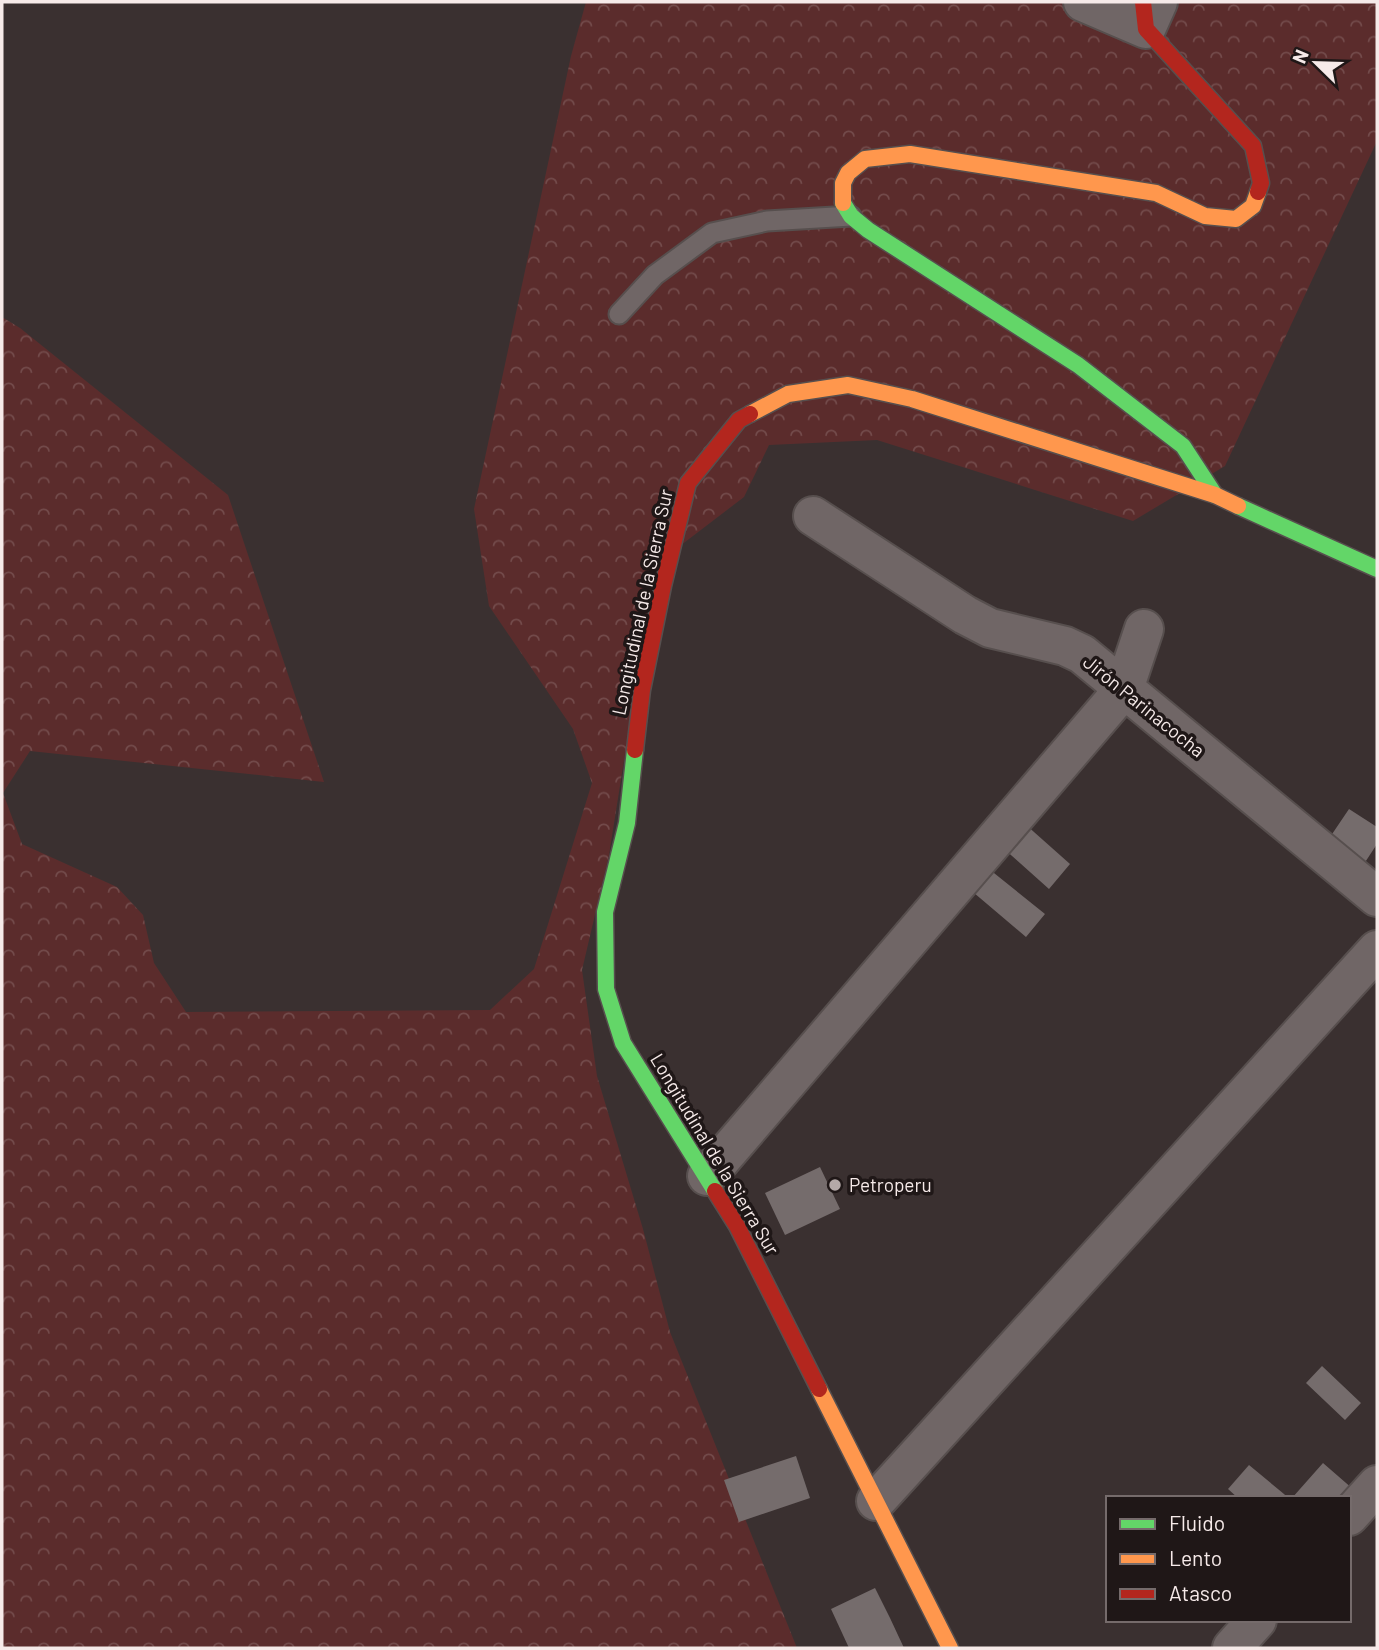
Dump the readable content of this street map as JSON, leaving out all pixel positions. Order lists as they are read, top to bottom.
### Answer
{
  "streets": {
    "main road": ["Longitudinal de la Sierra Sur"],
    "street": ["Jirón Parinacocha"]
  },
  "places": ["Petroperu"],
  "legend": ["Fluido", "Lento", "Atasco"],
  "north": "top left"
}
